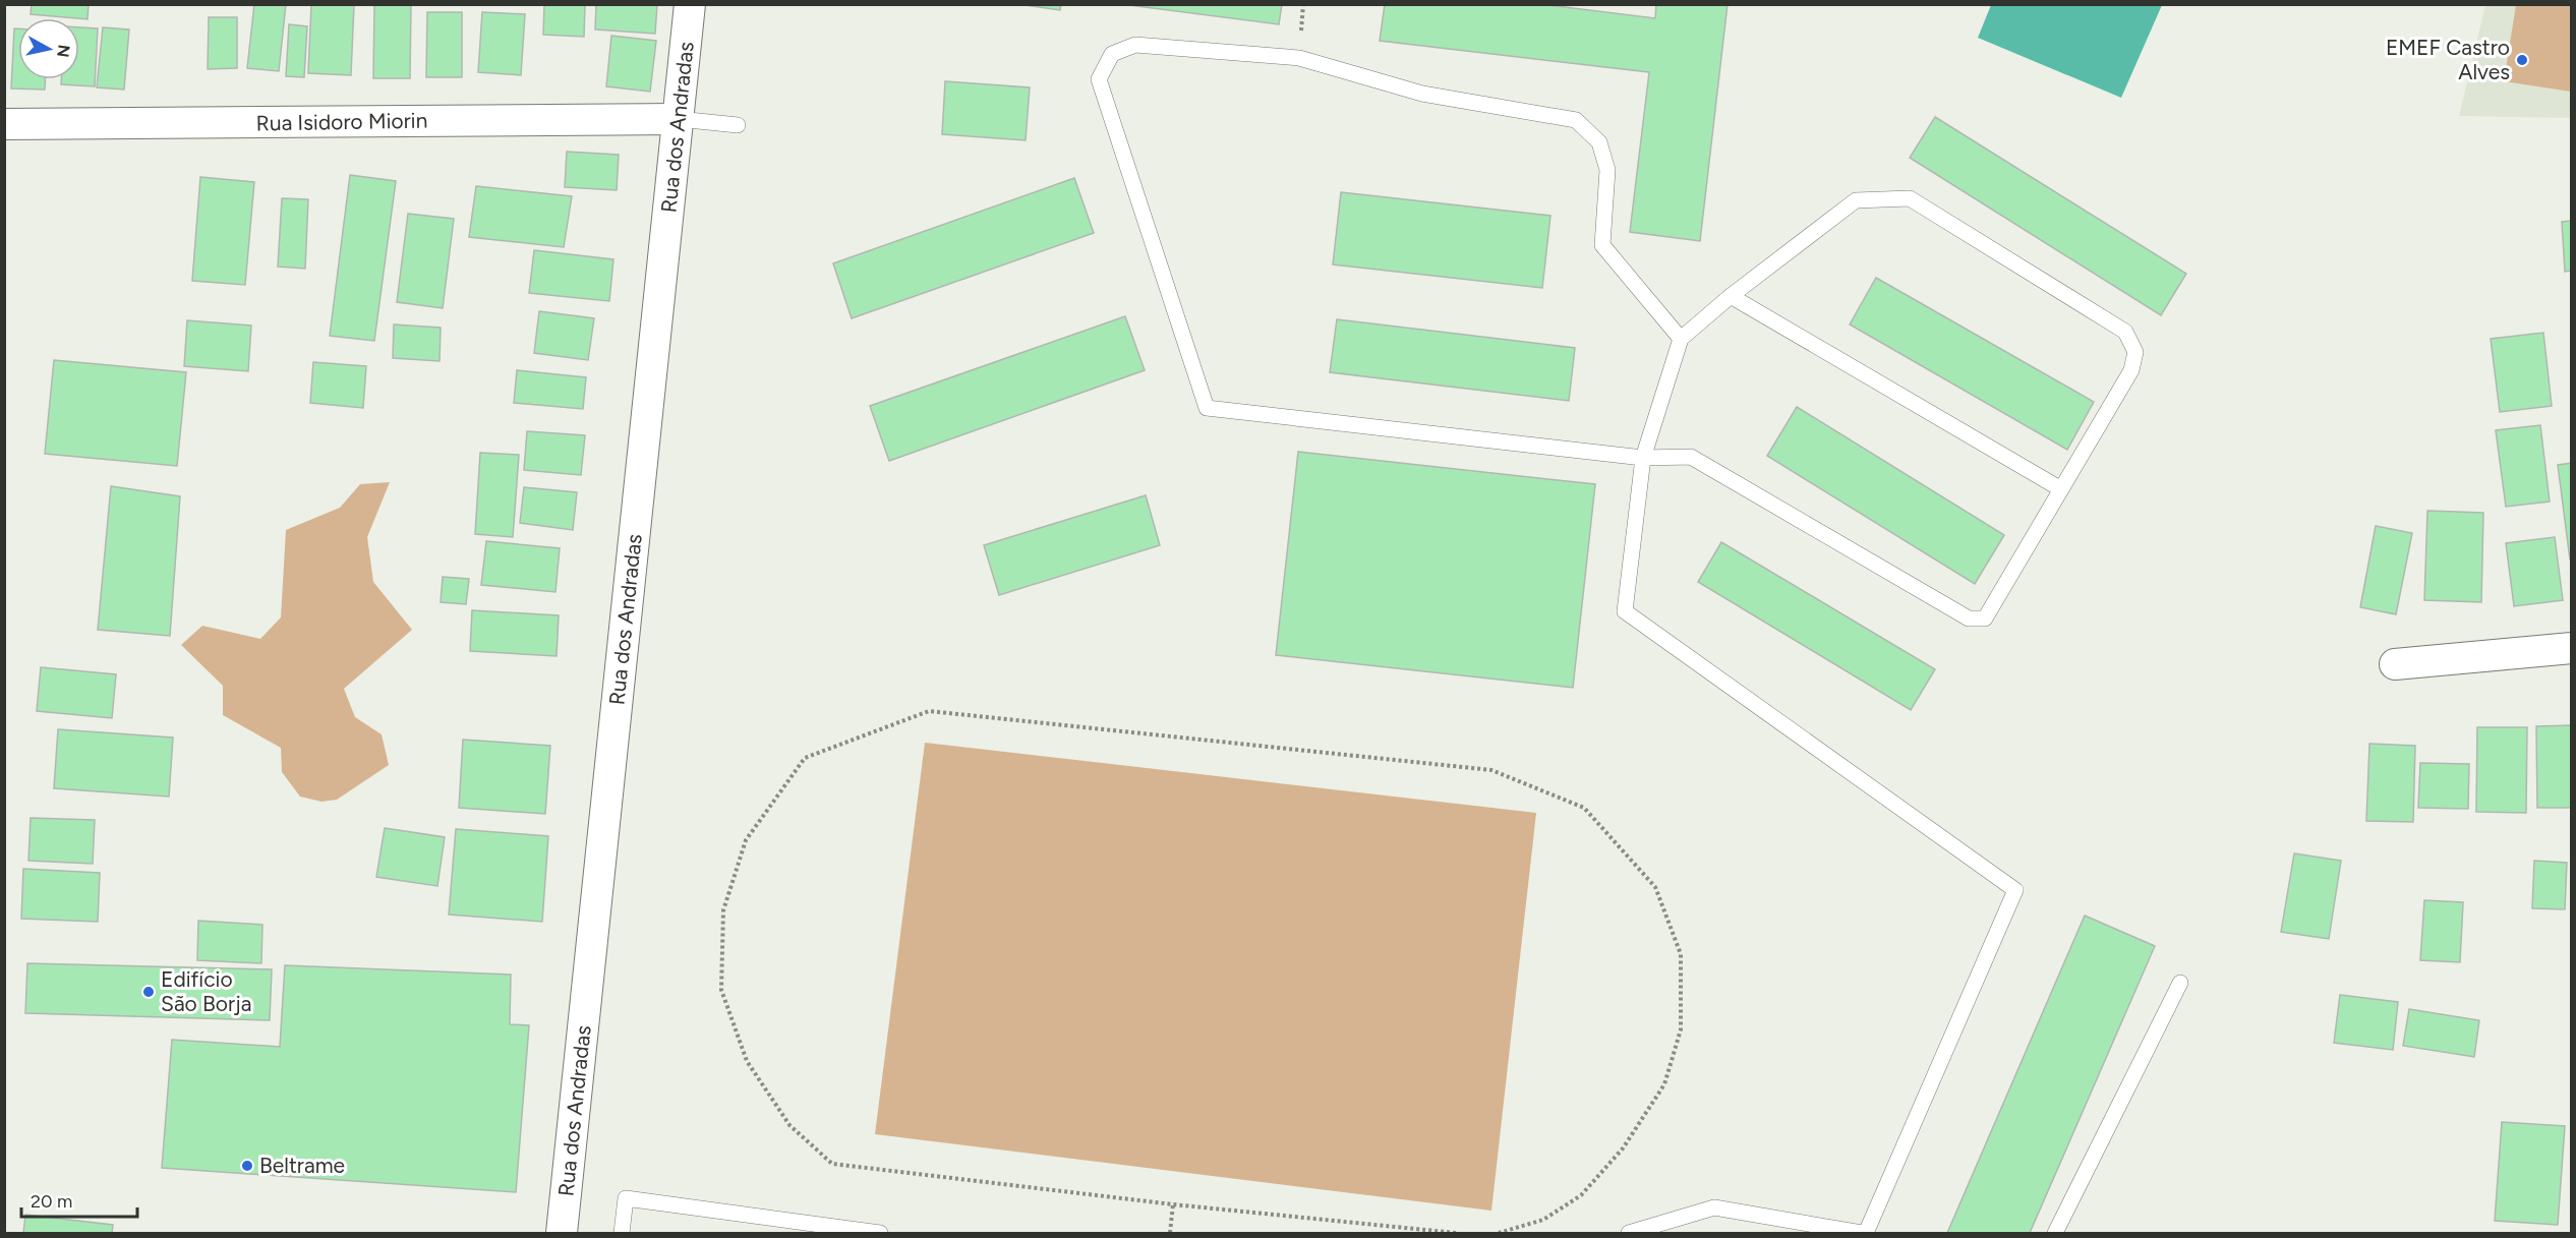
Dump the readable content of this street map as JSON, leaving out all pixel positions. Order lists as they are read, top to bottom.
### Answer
{
  "streets": {
    "street": ["Rua Isidoro Miorin", "Rua dos Andradas"]
  },
  "crossings": [
    ["Rua Isidoro Miorin", "Rua dos Andradas"]
  ],
  "places": ["EMEF Castro Alves", "Edifício São Borja", "Beltrame"],
  "scale_bar": "20 m",
  "north": "right"
}
